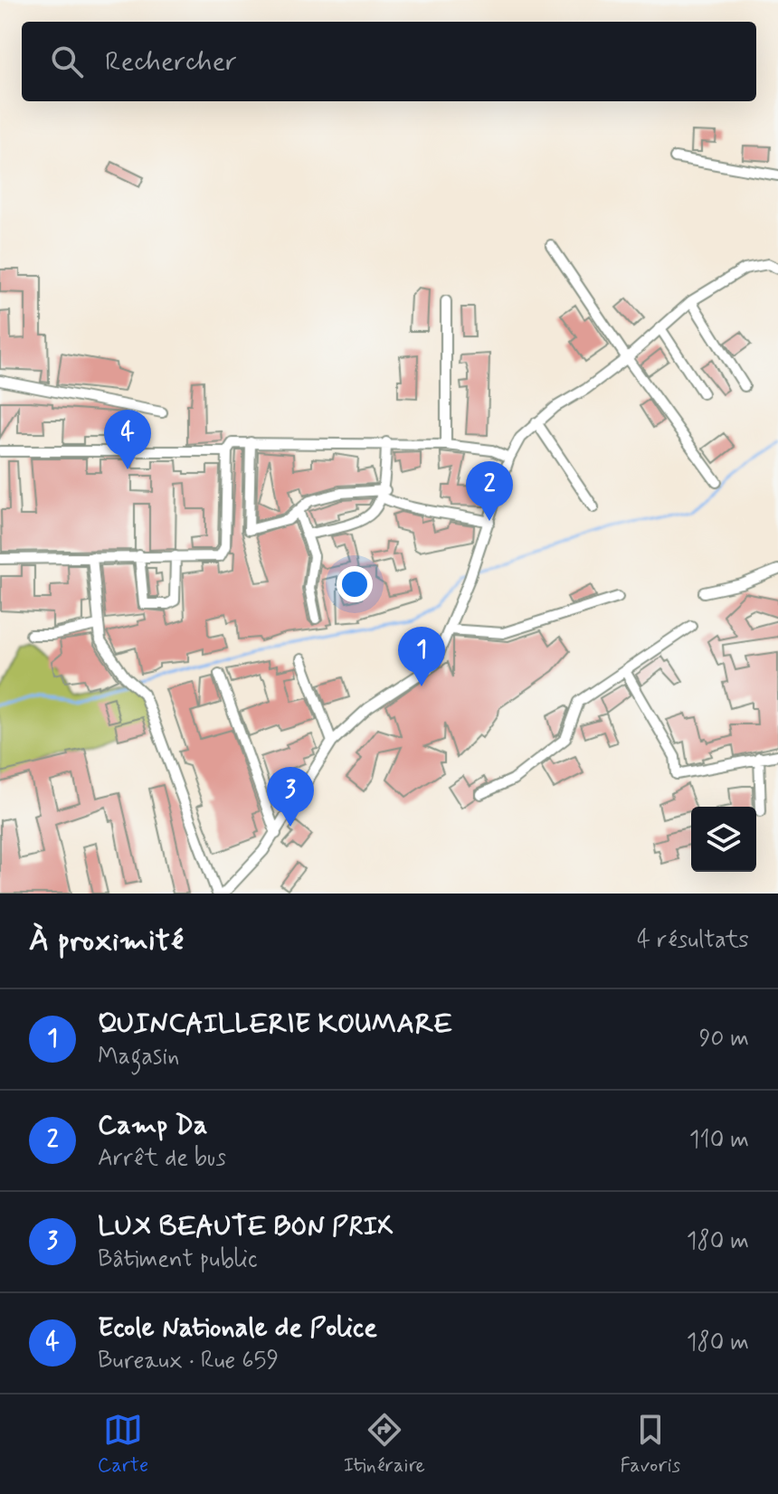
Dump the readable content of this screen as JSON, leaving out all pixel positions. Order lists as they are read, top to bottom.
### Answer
{
  "page": {
    "search": "Rechercher",
    "pins": [
      "4",
      "2",
      "1",
      "3"
    ],
    "heading": ["À proximité", "4 résultats"],
    "list": [
      {
        "mark": "1",
        "name": "QUINCAILLERIE KOUMARE",
        "note": "Magasin",
        "value": "90 m"
      },
      {
        "mark": "2",
        "name": "Camp Da",
        "note": "Arrêt de bus",
        "value": "110 m"
      },
      {
        "mark": "3",
        "name": "LUX BEAUTE BON PRIX",
        "note": "Bâtiment public",
        "value": "180 m"
      },
      {
        "mark": "4",
        "name": "Ecole Nationale de Police",
        "note": "Bureaux · Rue 659",
        "value": "180 m"
      }
    ],
    "nav": ["Carte", "Itinéraire", "Favoris"]
  }
}
